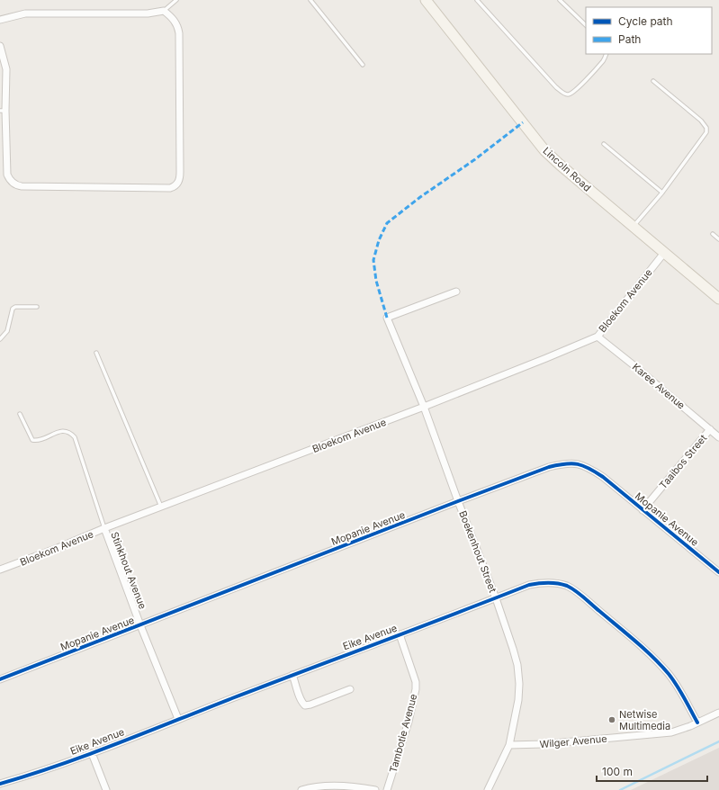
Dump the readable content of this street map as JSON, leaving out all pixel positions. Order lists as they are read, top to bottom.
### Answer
{
  "streets": {
    "street": [
      "Lincoln Road",
      "Bloekom Avenue",
      "Karee Avenue",
      "Taaibos Street",
      "Mopanie Avenue",
      "Boekenhout Street",
      "Stinkhout Avenue",
      "Eike Avenue",
      "Tambotie Avenue",
      "Wilger Avenue"
    ]
  },
  "crossings": [
    ["Lincoln Road", "Bloekom Avenue"],
    ["Bloekom Avenue", "Karee Avenue"],
    ["Bloekom Avenue", "Boekenhout Street"],
    ["Bloekom Avenue", "Stinkhout Avenue"],
    ["Karee Avenue", "Taaibos Street"],
    ["Taaibos Street", "Mopanie Avenue"],
    ["Mopanie Avenue", "Boekenhout Street"],
    ["Mopanie Avenue", "Stinkhout Avenue"],
    ["Boekenhout Street", "Eike Avenue"],
    ["Boekenhout Street", "Wilger Avenue"],
    ["Stinkhout Avenue", "Eike Avenue"],
    ["Eike Avenue", "Tambotie Avenue"],
    ["Eike Avenue", "Wilger Avenue"]
  ],
  "places": ["Netwise Multimedia"],
  "legend": ["Cycle path", "Path"],
  "scale_bar": "100 m"
}
